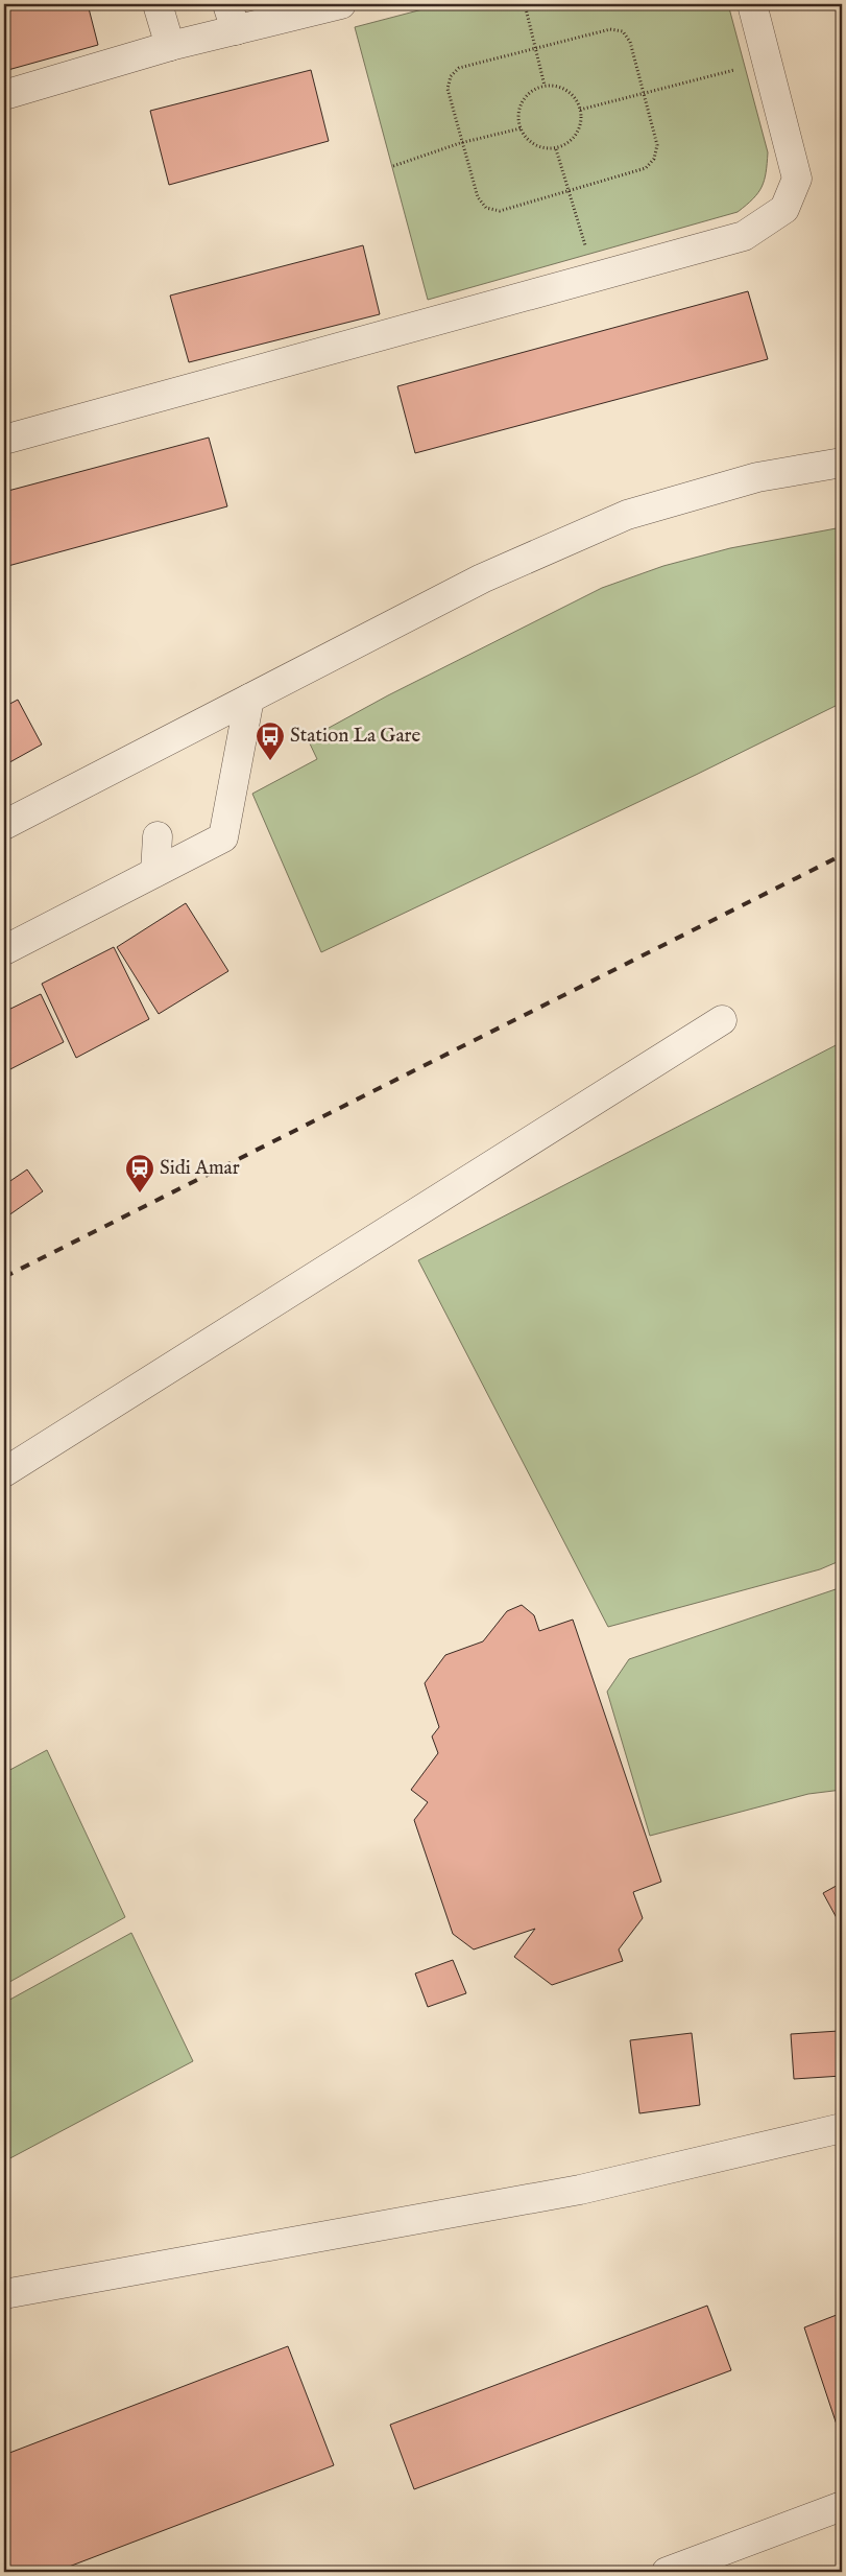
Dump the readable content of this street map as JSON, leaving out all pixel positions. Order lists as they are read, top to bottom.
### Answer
{
  "places": {
    "bus stop": ["Station La Gare"],
    "station": ["Sidi Amar"]
  }
}
